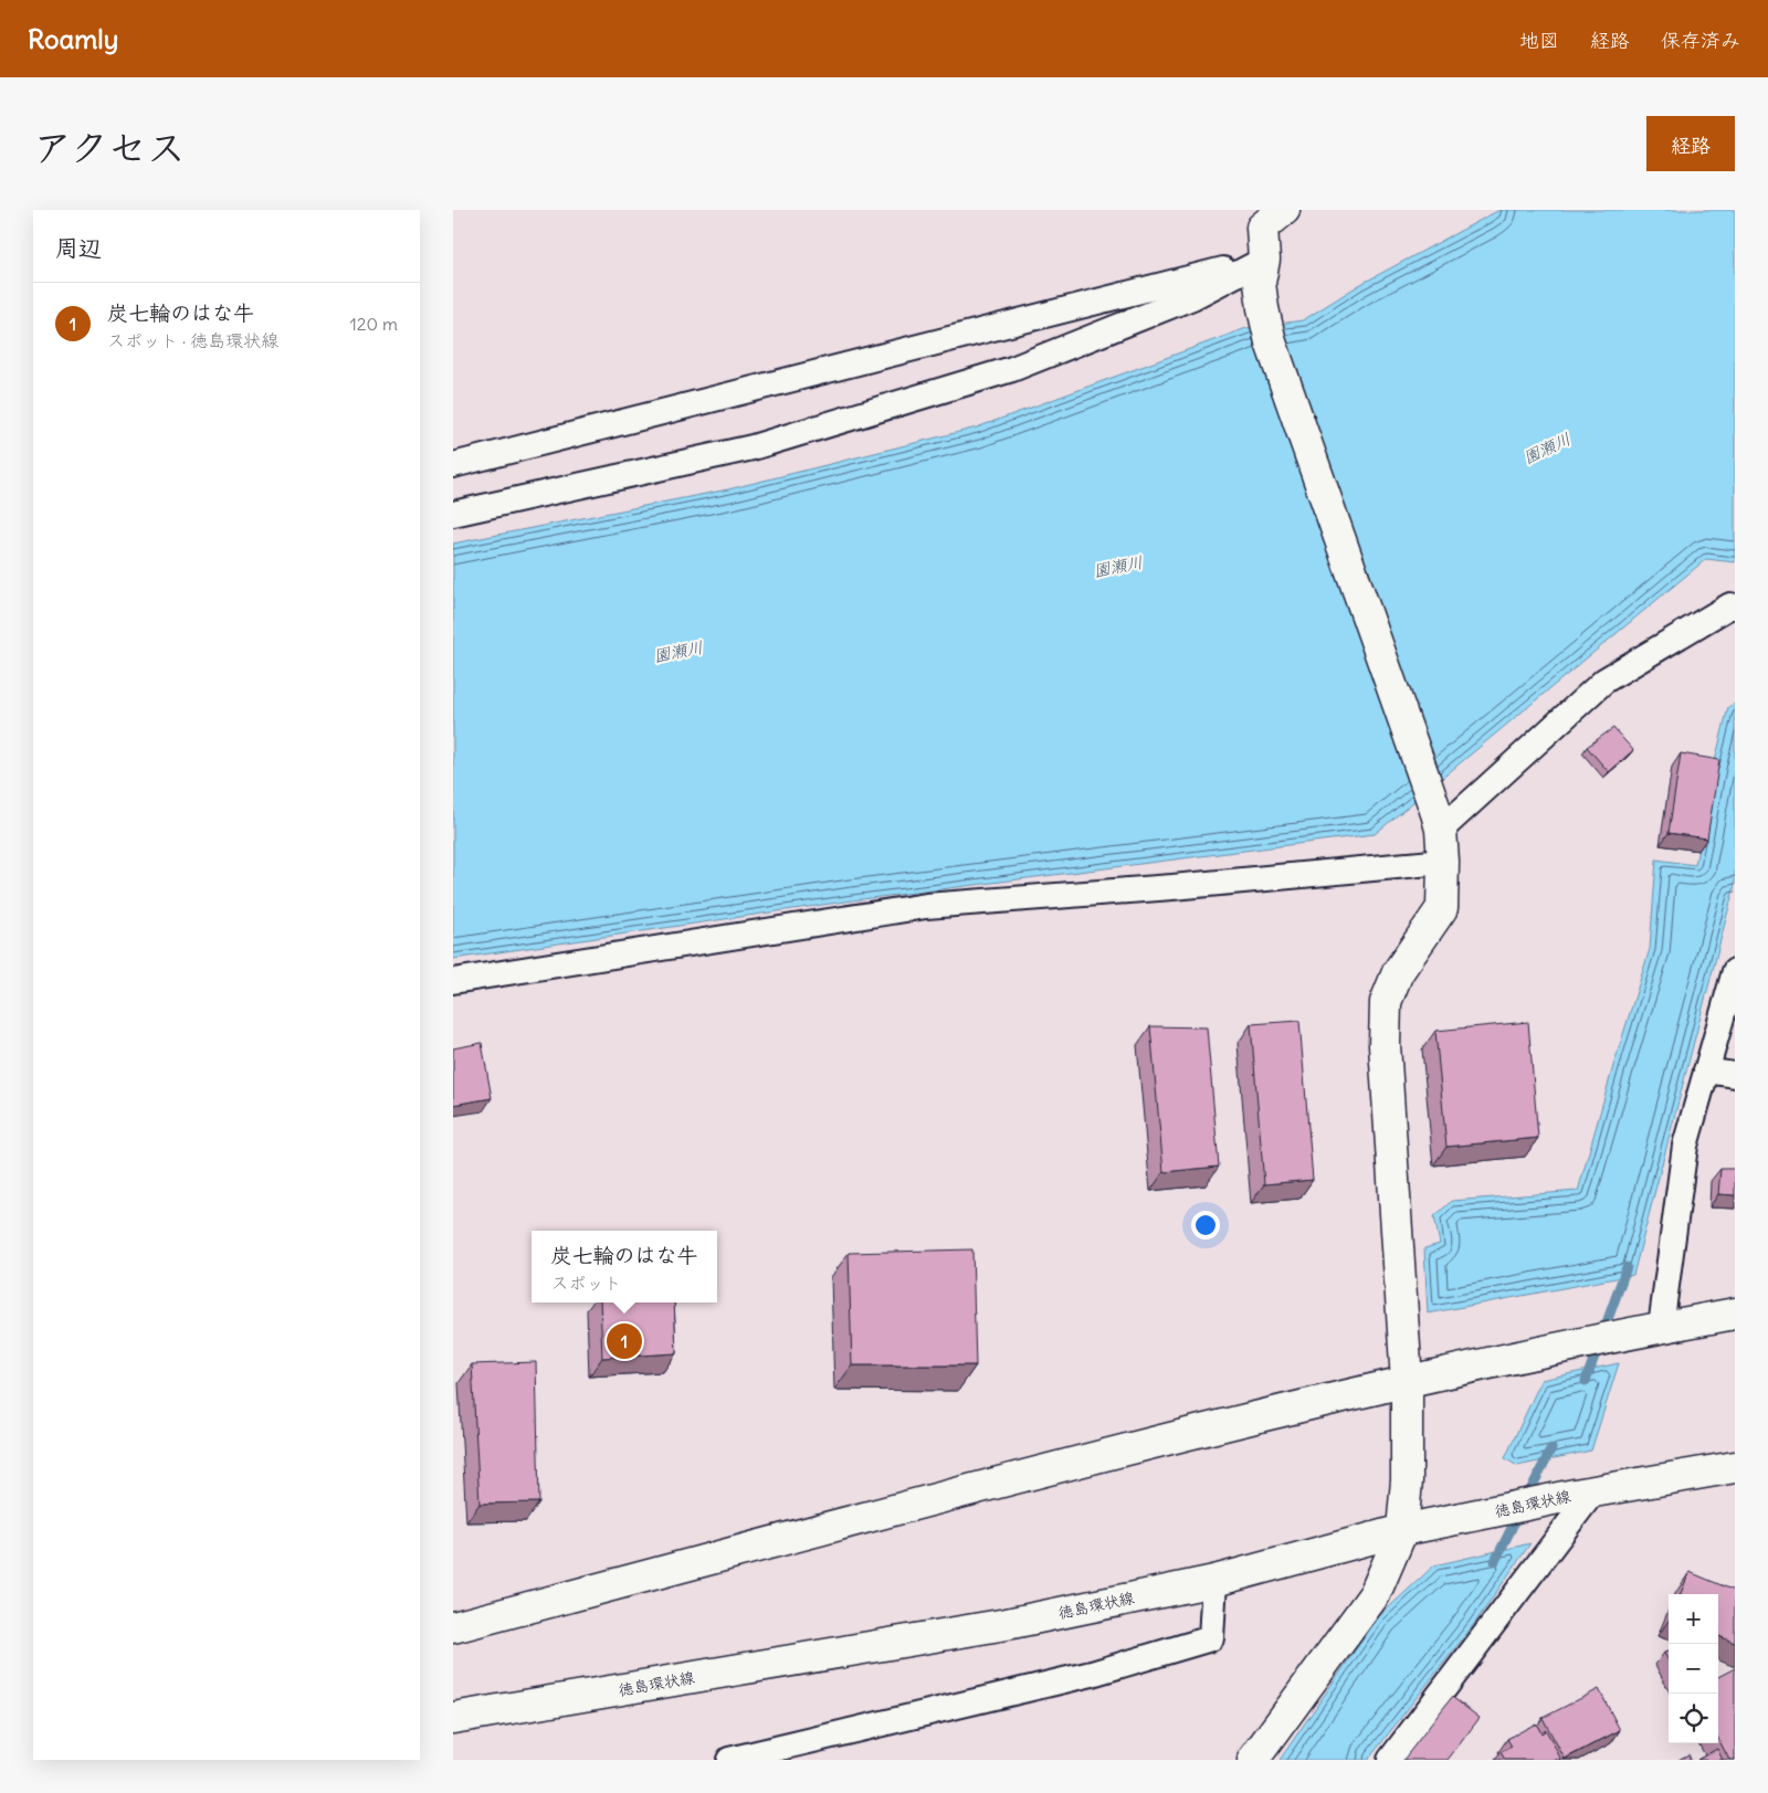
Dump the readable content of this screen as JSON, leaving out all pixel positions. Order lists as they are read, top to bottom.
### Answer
{
  "streets": {
    "main road": ["徳島環状線"]
  },
  "water": ["園瀬川"],
  "page": {
    "header": "Roamly",
    "nav": ["地図", "経路", "保存済み"],
    "title": "アクセス",
    "buttons": "経路",
    "heading": "周辺",
    "list": [
      {
        "mark": "1",
        "name": "炭七輪のはな牛",
        "note": "スポット · 徳島環状線",
        "value": "120 m"
      }
    ],
    "popup": ["炭七輪のはな牛", "スポット"],
    "pins": "1",
    "map_buttons": ["+", "−"]
  }
}
